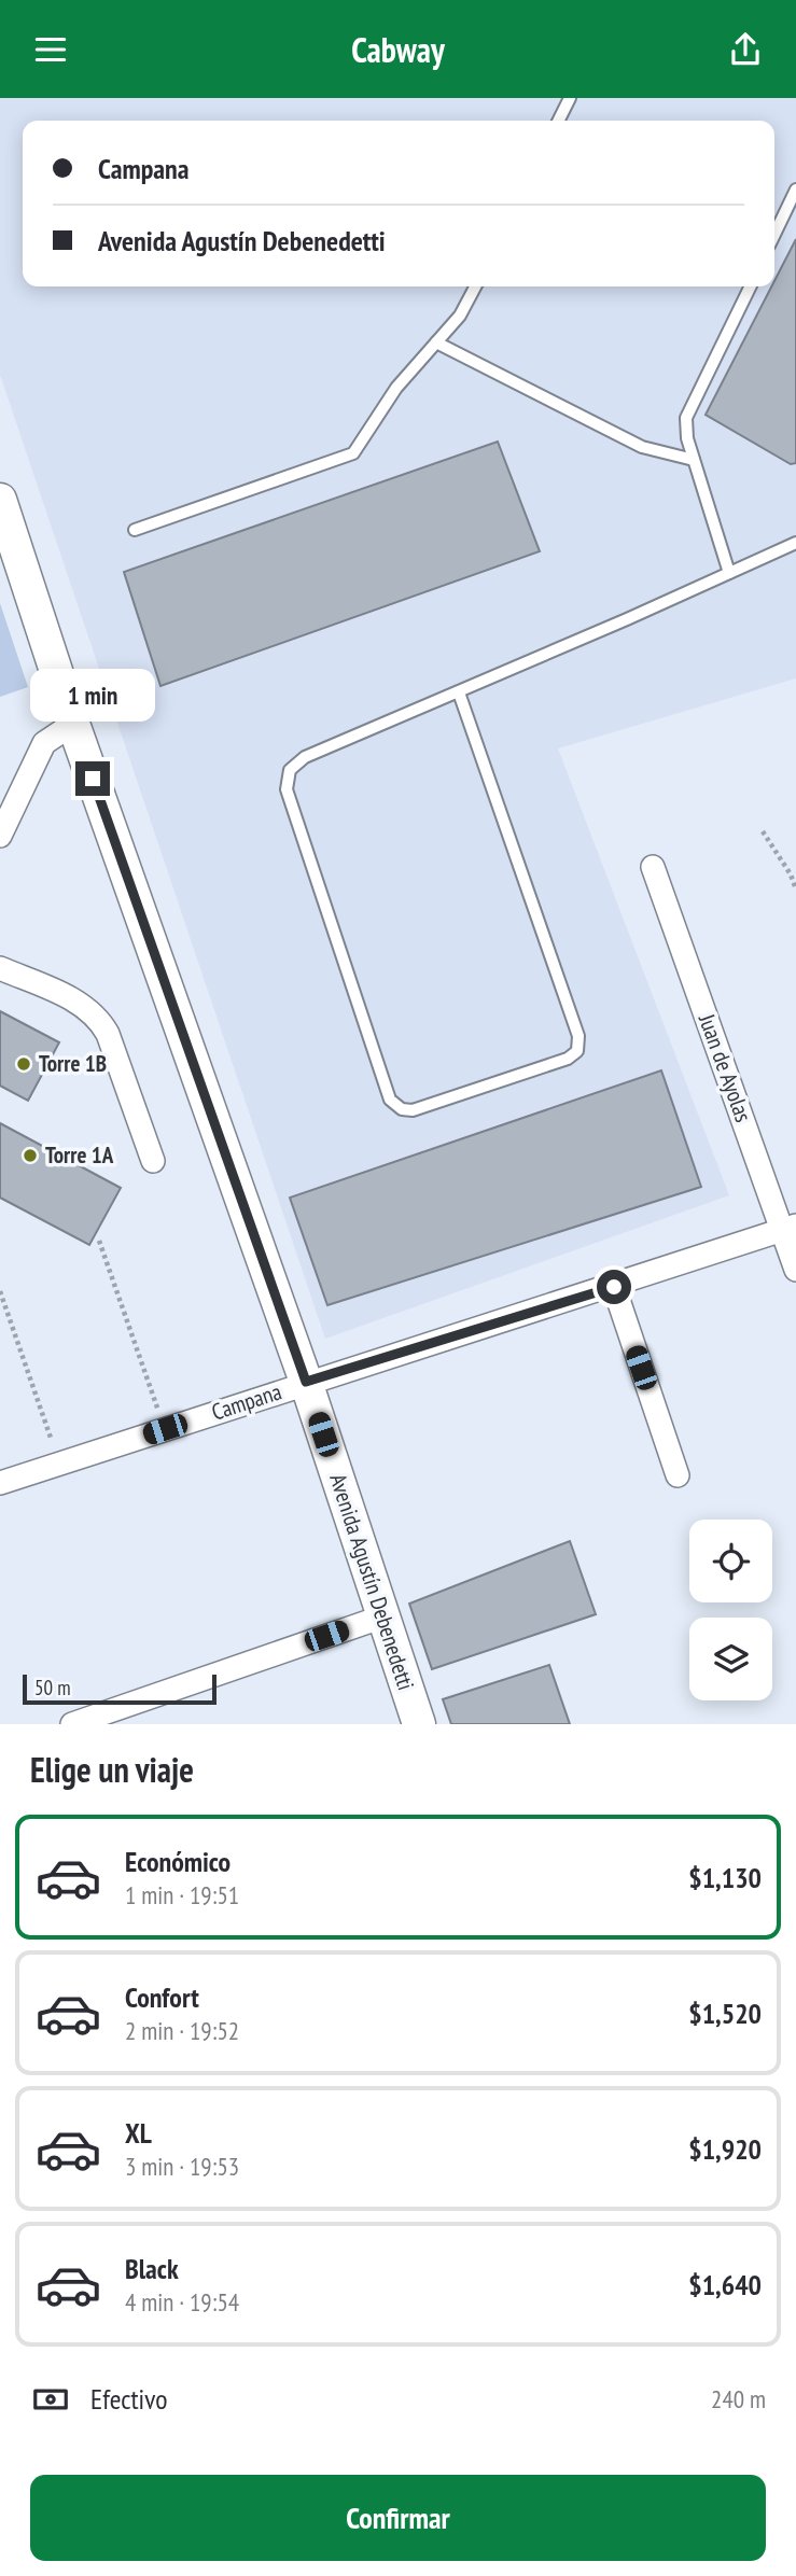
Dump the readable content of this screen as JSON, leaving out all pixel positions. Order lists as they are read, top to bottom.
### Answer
{
  "streets": {
    "main road": ["Avenida Agustín Debenedetti"],
    "street": ["Juan de Ayolas", "Campana"]
  },
  "crossings": [
    ["Juan de Ayolas", "Campana"],
    ["Campana", "Avenida Agustín Debenedetti"]
  ],
  "places": ["Torre 1B", "Torre 1A"],
  "scale_bar": "50 m",
  "page": {
    "header": "Cabway",
    "banner": ["Campana", "Avenida Agustín Debenedetti"],
    "bubble": "1 min",
    "scale": "50 m",
    "heading": "Elige un viaje",
    "list": [
      {
        "name": "Económico",
        "note": "1 min · 19:51",
        "value": "$1,130"
      },
      {
        "name": "Confort",
        "note": "2 min · 19:52",
        "value": "$1,520"
      },
      {
        "name": "XL",
        "note": "3 min · 19:53",
        "value": "$1,920"
      },
      {
        "name": "Black",
        "note": "4 min · 19:54",
        "value": "$1,640"
      }
    ],
    "pay": ["Efectivo", "240 m"],
    "buttons": "Confirmar"
  }
}
